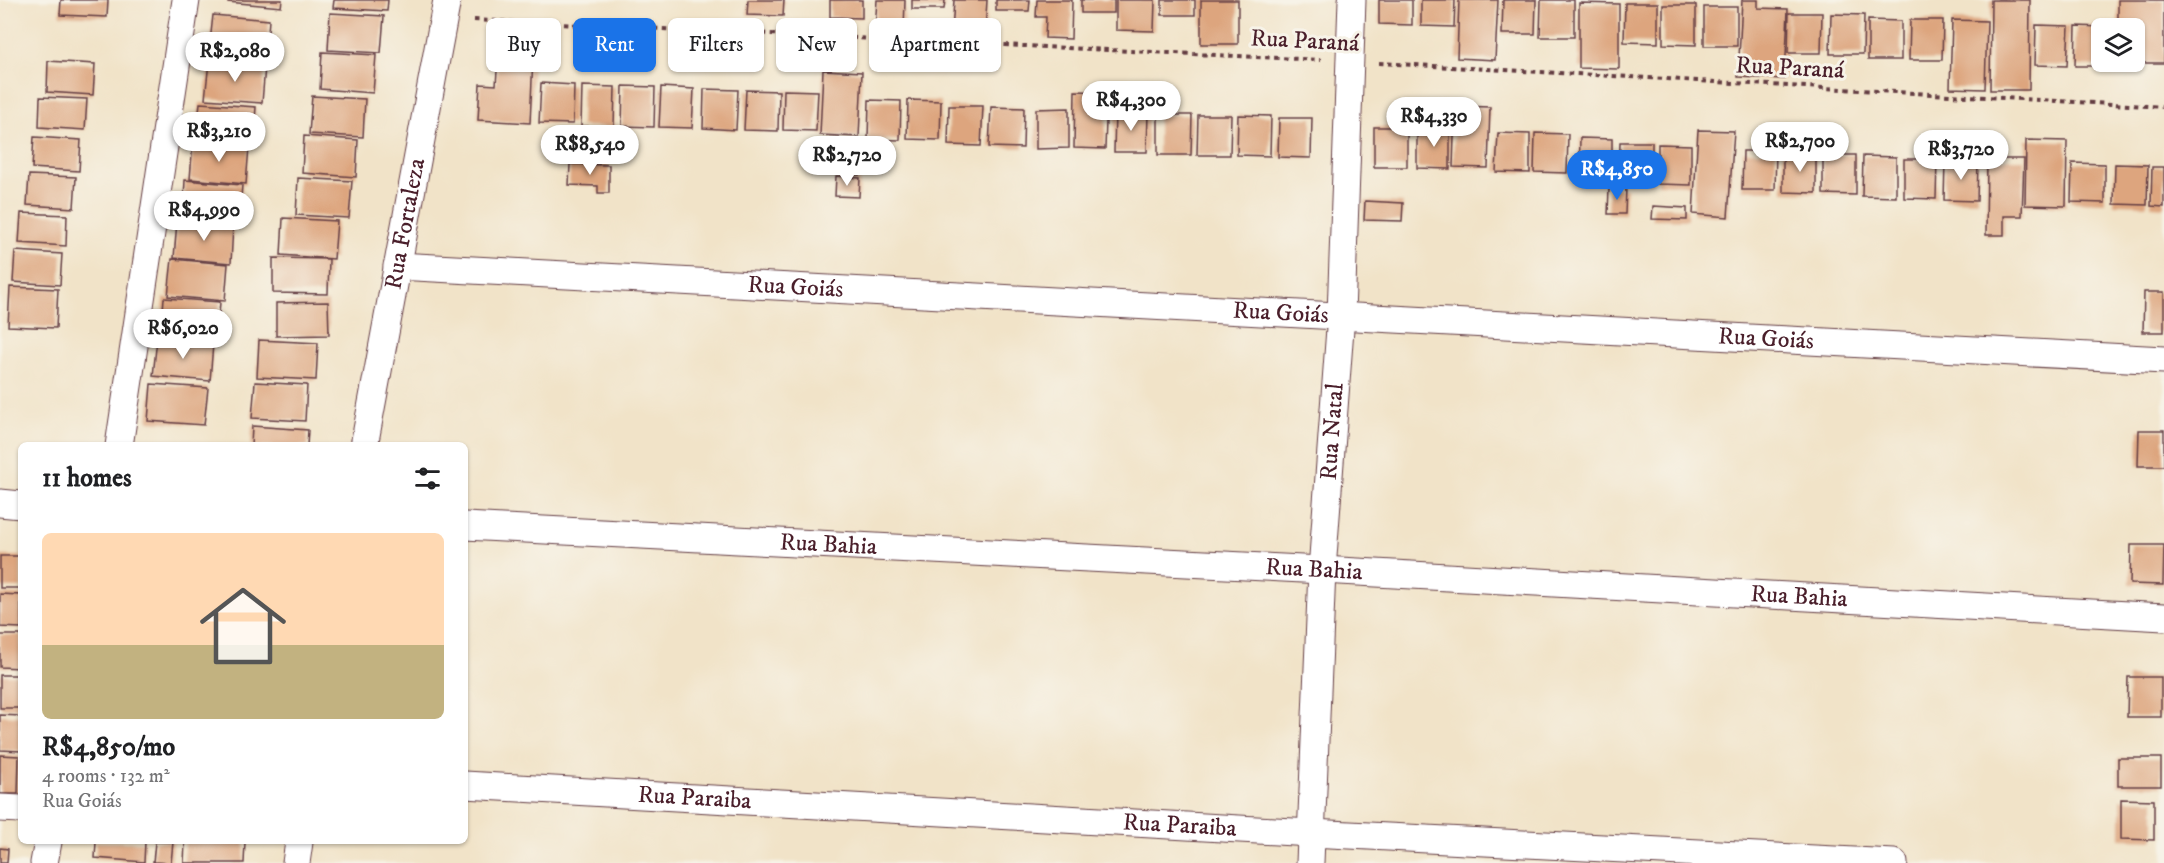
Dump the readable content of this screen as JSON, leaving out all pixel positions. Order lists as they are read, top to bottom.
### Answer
{
  "streets": {
    "street": [
      "Rua Fortaleza",
      "Rua Goiás",
      "Rua Natal",
      "Rua Bahia",
      "Rua Paraiba"
    ],
    "path": ["Rua Paraná"]
  },
  "crossings": [
    ["Rua Paraná", "Rua Fortaleza"],
    ["Rua Paraná", "Rua Natal"],
    ["Rua Fortaleza", "Rua Goiás"],
    ["Rua Goiás", "Rua Natal"],
    ["Rua Natal", "Rua Bahia"],
    ["Rua Natal", "Rua Paraiba"]
  ],
  "page": {
    "chip": [
      "Buy",
      "Rent",
      "Filters",
      "New",
      "Apartment"
    ],
    "price": [
      "R$2,080",
      "R$4,300",
      "R$4,330",
      "R$3,210",
      "R$2,700",
      "R$8,540",
      "R$3,720",
      "R$2,720",
      "R$4,850",
      "R$4,990",
      "R$6,020"
    ],
    "heading": "11 homes",
    "list": [
      {
        "name": "R$4,850/mo",
        "note": "4 rooms · 132 m² · Rua Goiás"
      }
    ]
  }
}
